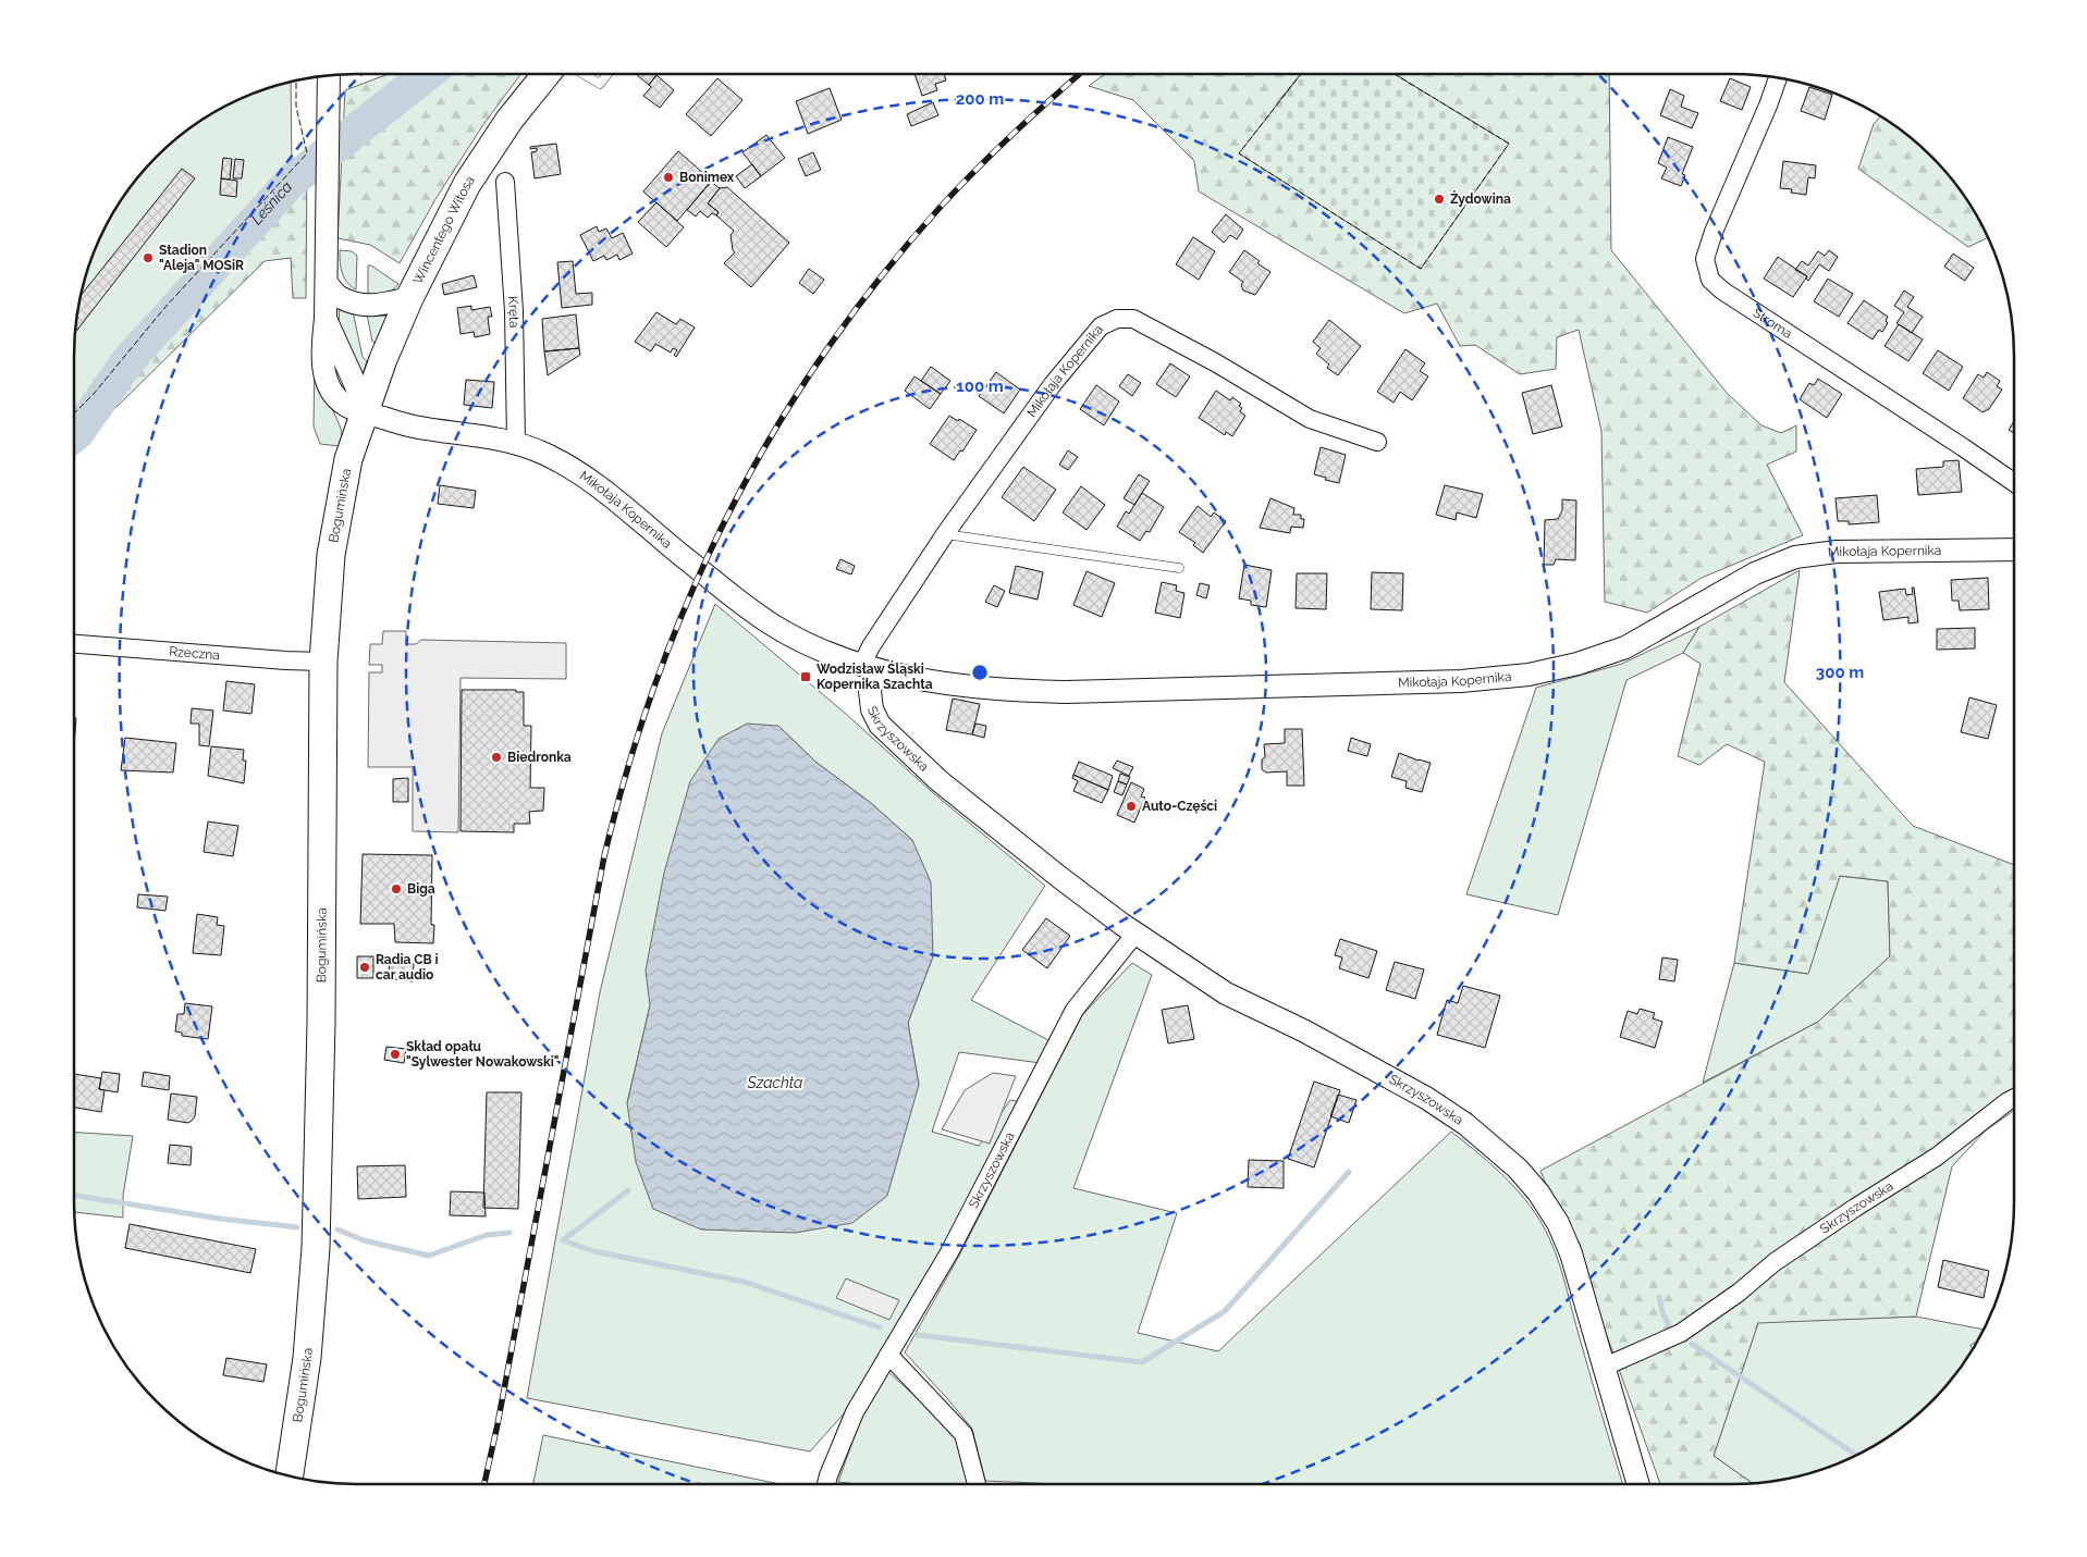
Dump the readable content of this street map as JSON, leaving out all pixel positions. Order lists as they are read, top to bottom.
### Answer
{
  "streets": {
    "main road": ["Wincentego Witosa", "Bogumińska"],
    "street": [
      "Kręta",
      "Stroma",
      "Mikołaja Kopernika",
      "Rzeczna",
      "Skrzyszowska"
    ]
  },
  "crossings": [
    ["Wincentego Witosa", "Mikołaja Kopernika"],
    ["Wincentego Witosa", "Bogumińska"],
    ["Kręta", "Mikołaja Kopernika"],
    ["Mikołaja Kopernika", "Bogumińska"],
    ["Mikołaja Kopernika", "Skrzyszowska"],
    ["Bogumińska", "Rzeczna"]
  ],
  "water": ["Leśnica", "Szachta"],
  "places": {
    "other": [
      "Bonimex",
      "Żydowina",
      "Stadion \"Aleja\" MOSiR",
      "Biedronka",
      "Auto-Części",
      "Biga",
      "Radia CB i car audio",
      "Skład opału \"Sylwester Nowakowski\""
    ],
    "transit": ["Wodzisław Śląski Kopernika Szachta"]
  },
  "rings": ["200 m", "100 m", "300 m"]
}
